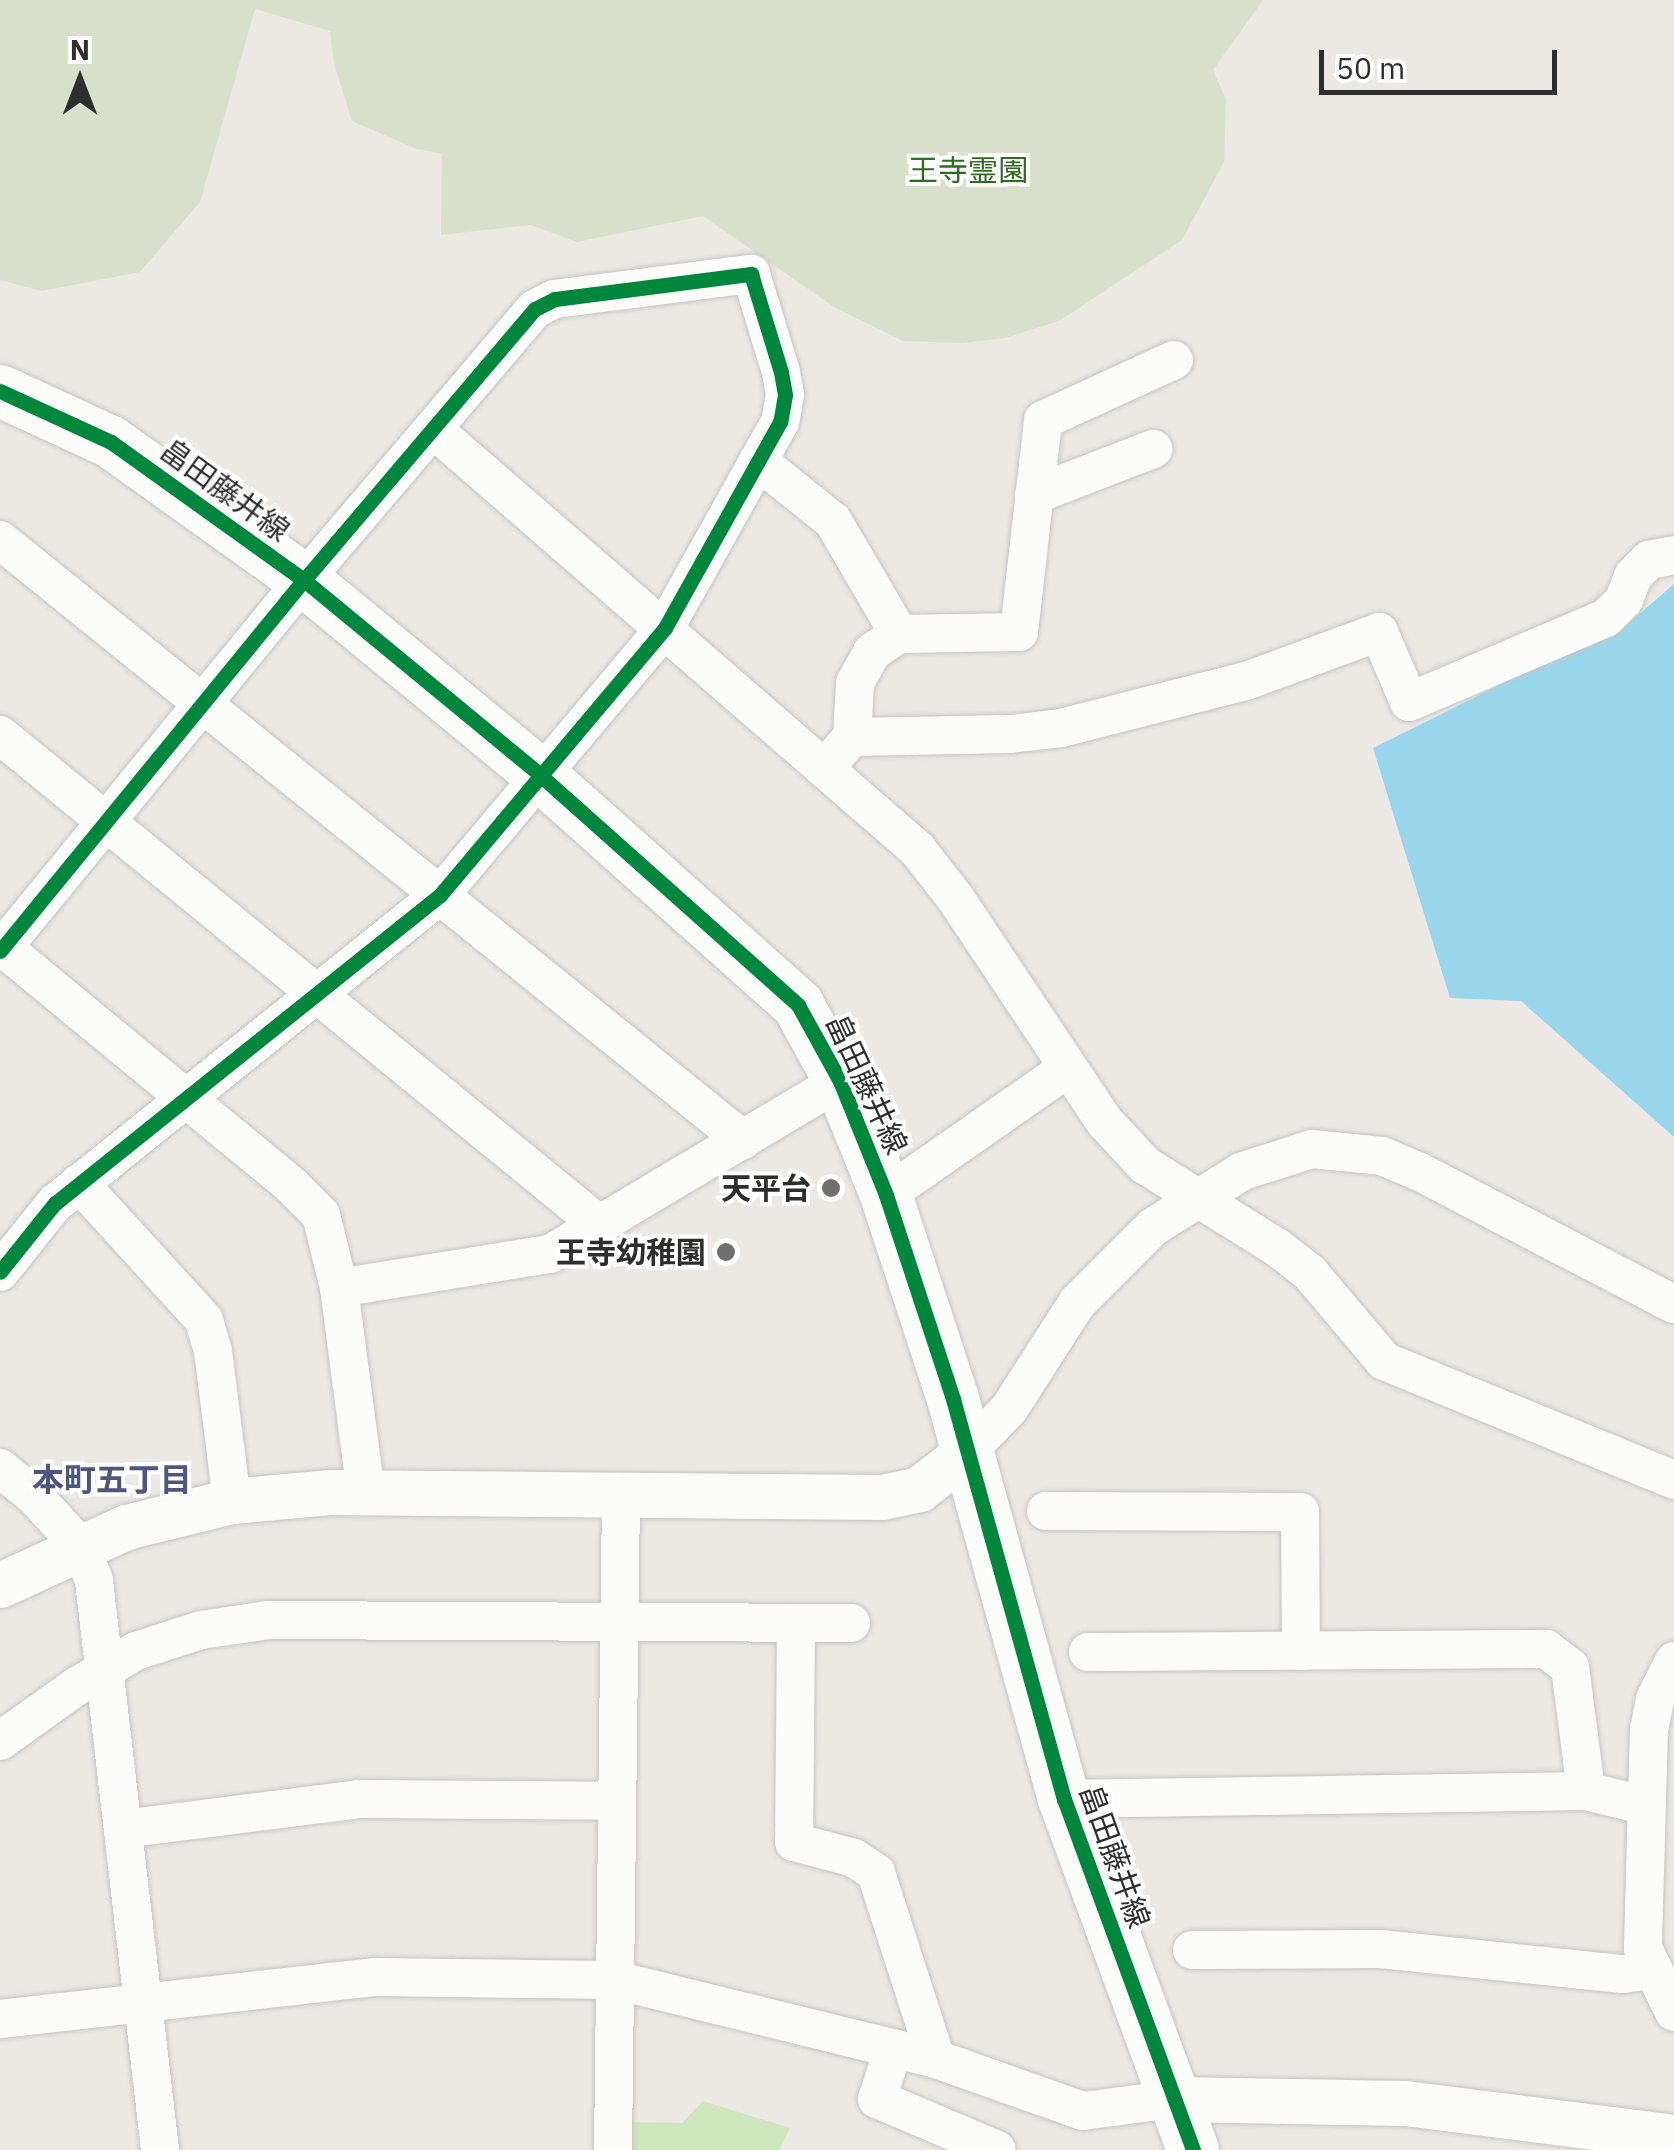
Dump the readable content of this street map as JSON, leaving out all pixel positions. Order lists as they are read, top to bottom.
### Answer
{
  "streets": {
    "main road": ["畠田藤井線"]
  },
  "districts": ["本町五丁目"],
  "parks": ["王寺霊園"],
  "places": ["天平台", "王寺幼稚園"],
  "scale_bar": "50 m",
  "north": "top"
}
